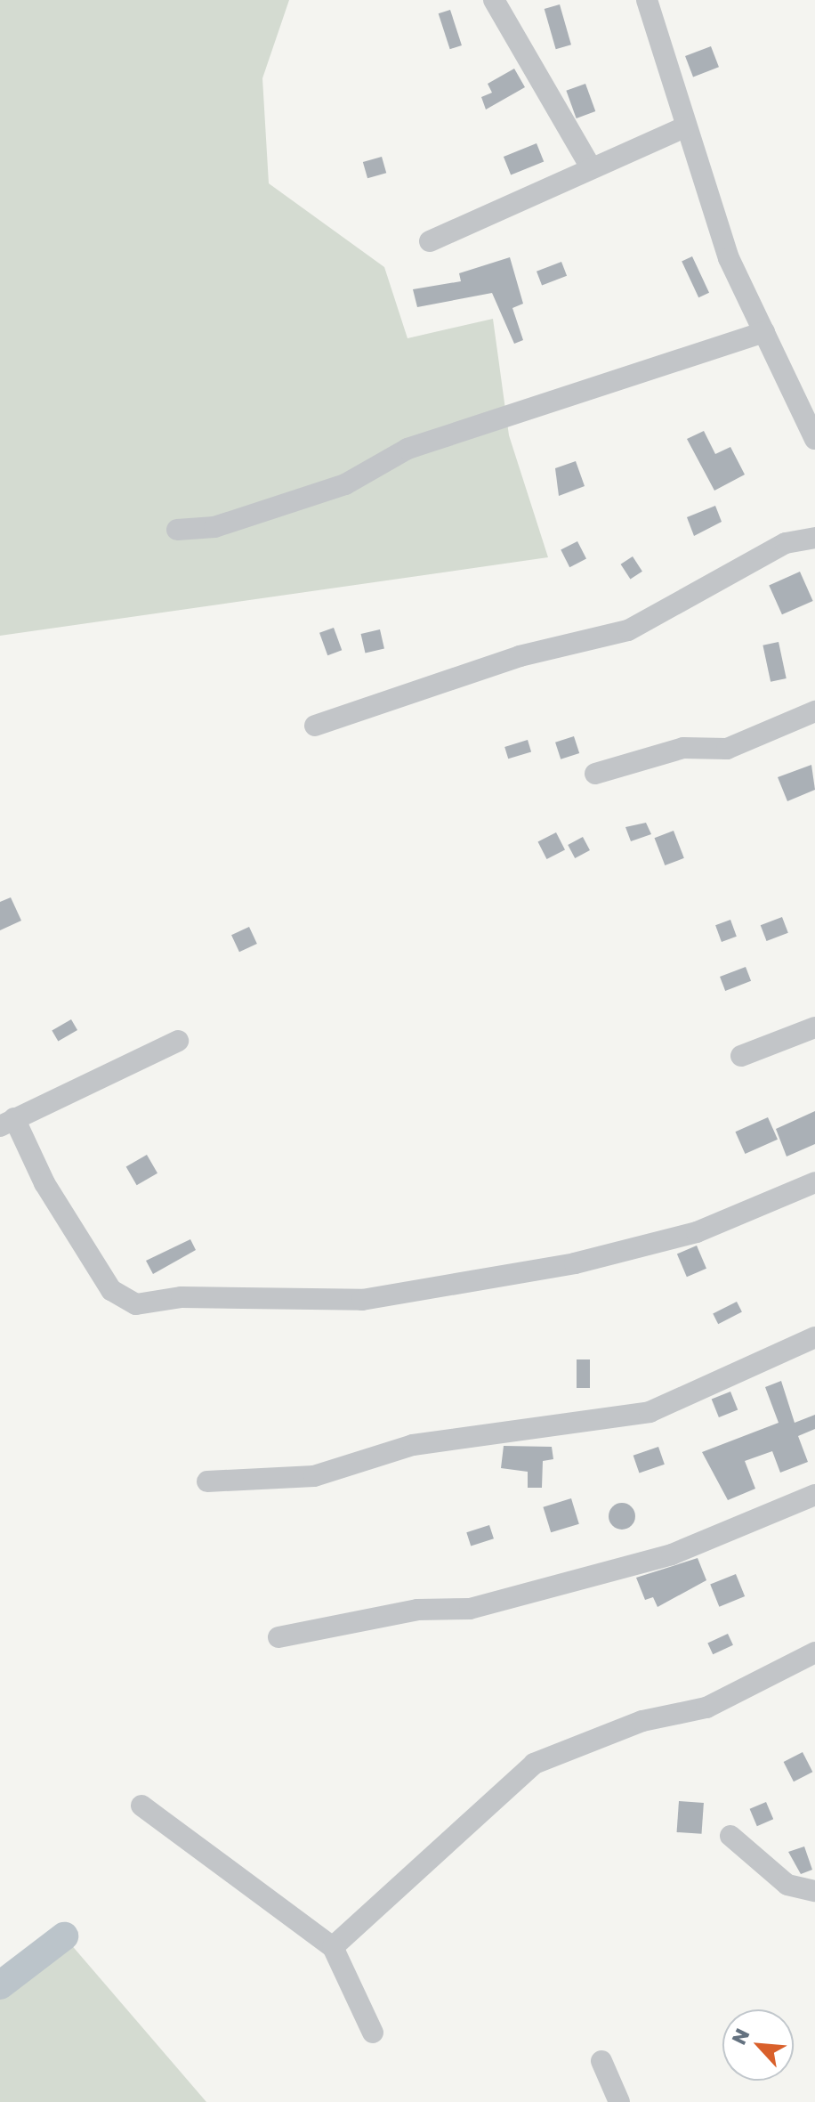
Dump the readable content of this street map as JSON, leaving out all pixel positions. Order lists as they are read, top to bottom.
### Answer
{
  "north": "top left"
}
